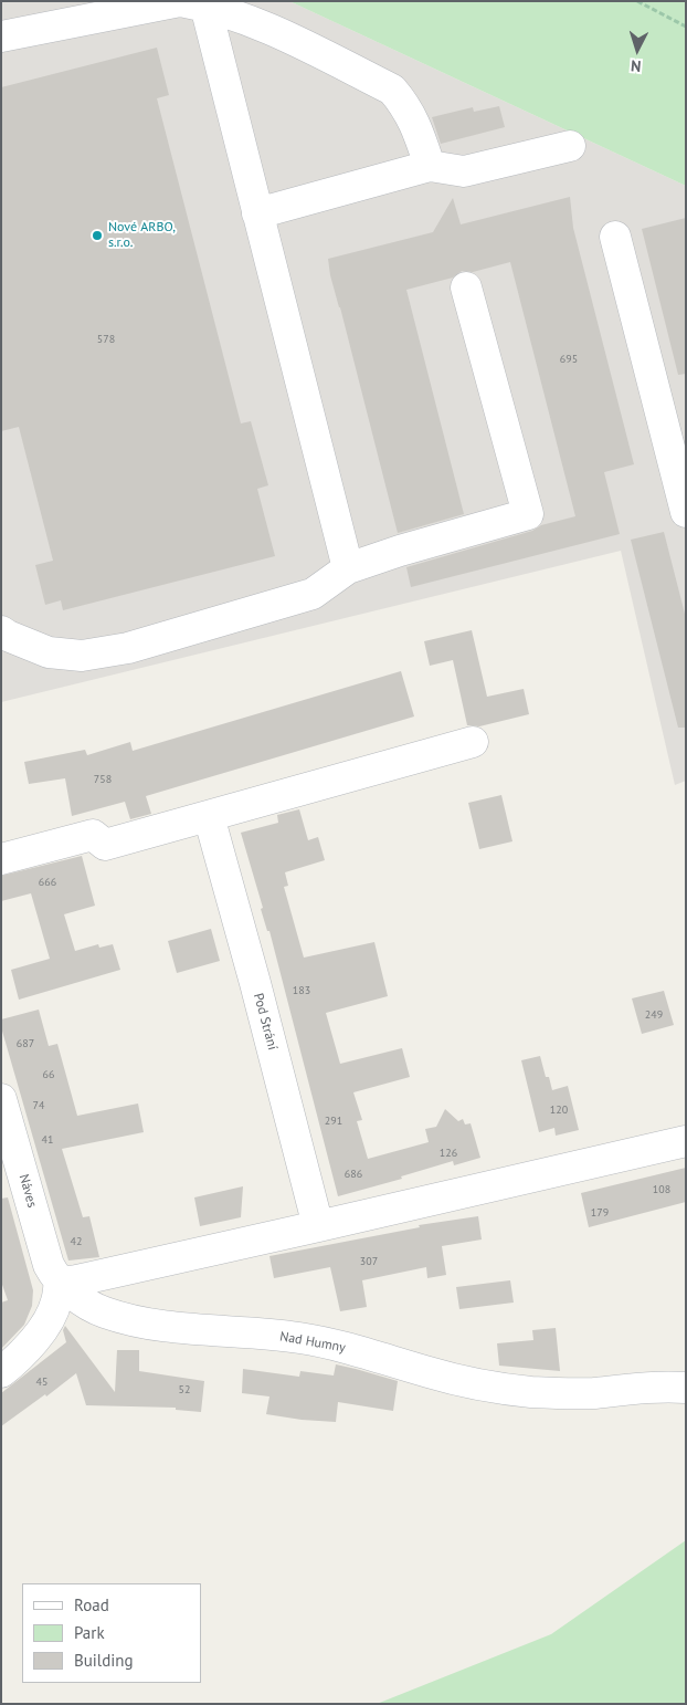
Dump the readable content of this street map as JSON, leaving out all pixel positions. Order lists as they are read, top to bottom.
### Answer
{
  "streets": {
    "street": ["Pod Strání", "Náves", "Nad Humny"]
  },
  "crossings": [
    ["Náves", "Nad Humny"]
  ],
  "places": ["Nové ARBO, s.r.o."],
  "house_numbers": [
    "578",
    "695",
    "758",
    "666",
    "183",
    "249",
    "687",
    "66",
    "74",
    "120",
    "291",
    "41",
    "126",
    "686",
    "108",
    "179",
    "42",
    "307",
    "45",
    "52"
  ],
  "legend": ["Road", "Park", "Building"],
  "north": "bottom"
}
